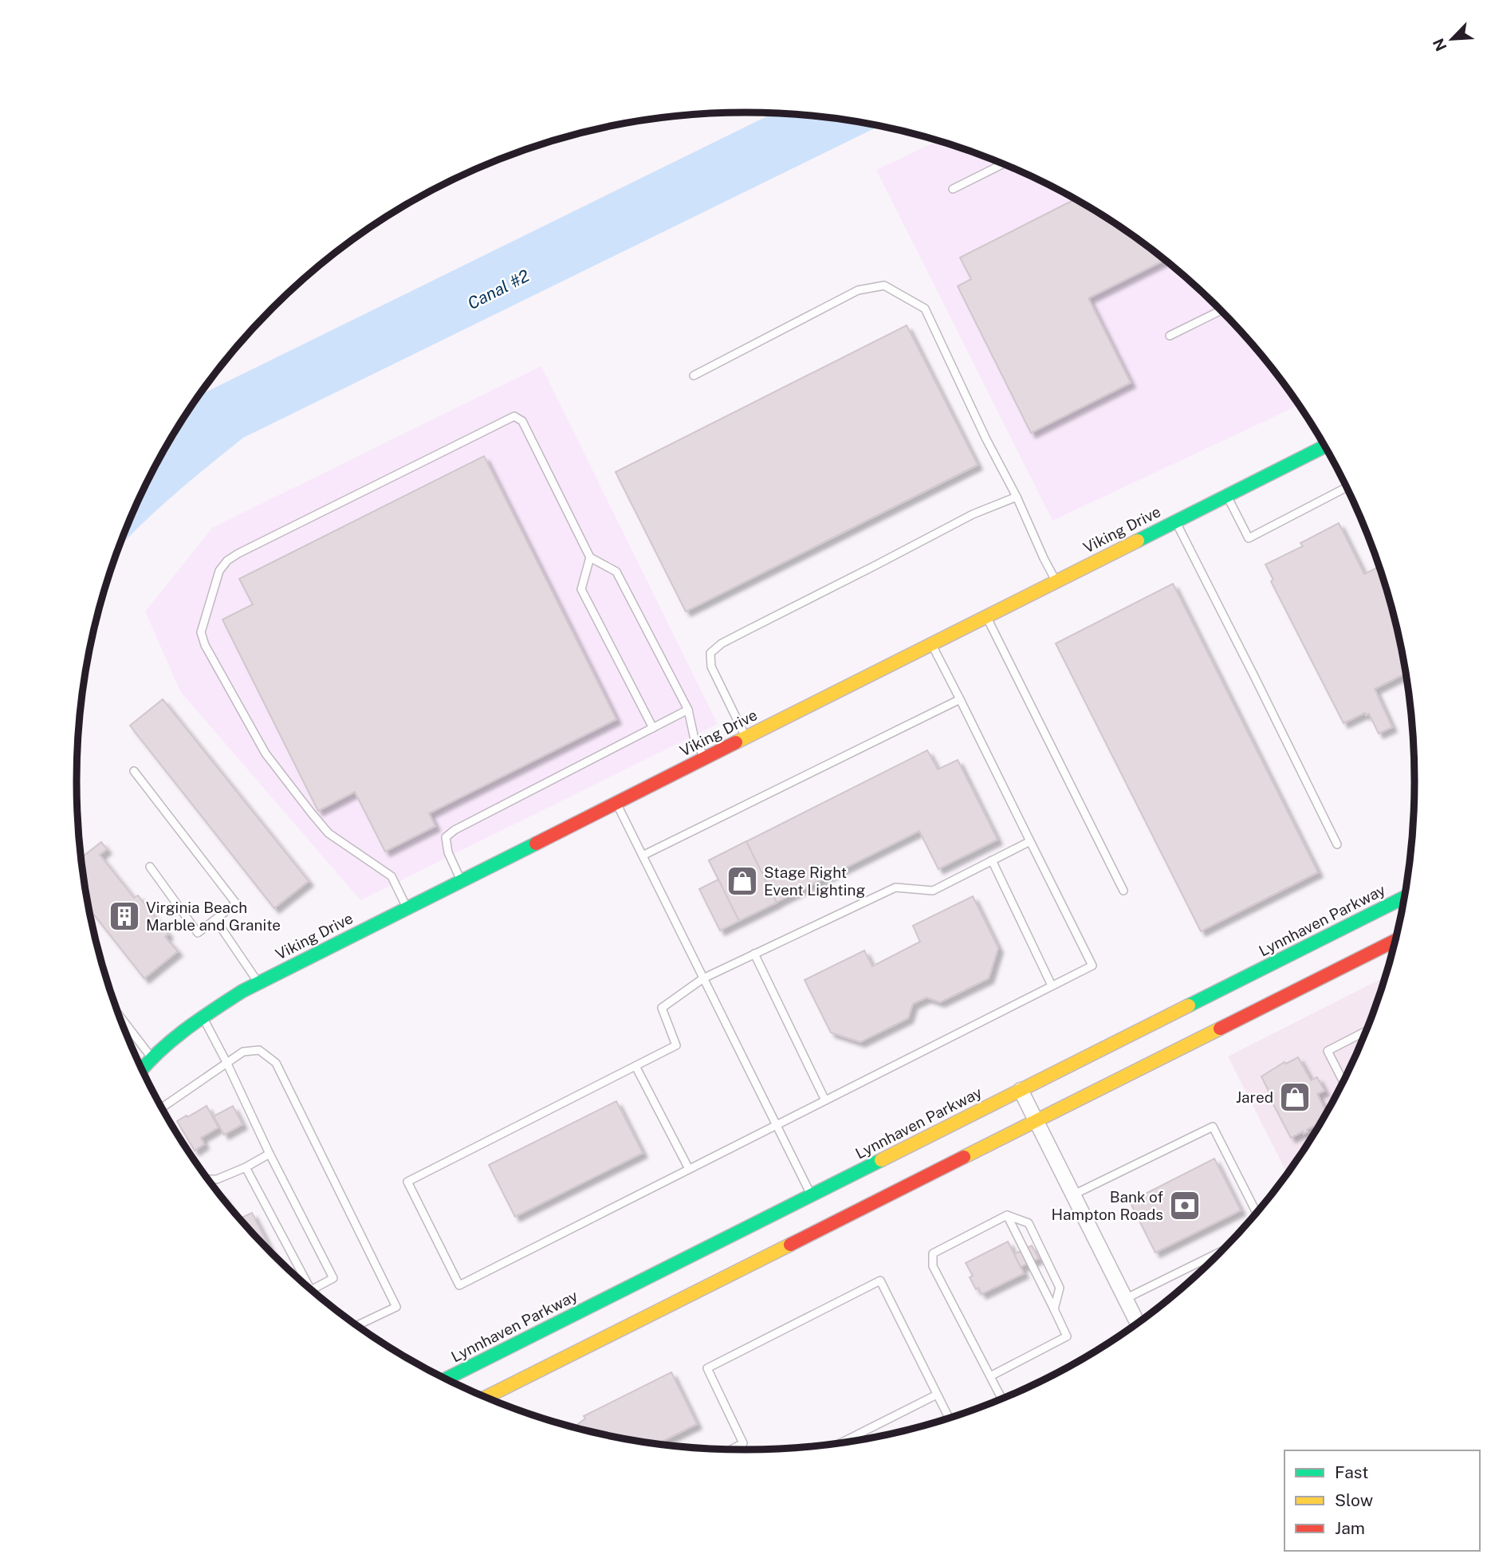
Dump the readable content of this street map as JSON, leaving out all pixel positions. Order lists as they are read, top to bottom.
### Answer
{
  "streets": {
    "main road": ["Viking Drive", "Lynnhaven Parkway"]
  },
  "water": ["Canal #2"],
  "places": {
    "shop": ["Stage Right Event Lighting", "Jared"],
    "building": ["Virginia Beach Marble and Granite"],
    "bank": ["Bank of Hampton Roads"]
  },
  "legend": ["Fast", "Slow", "Jam"],
  "north": "bottom left"
}
